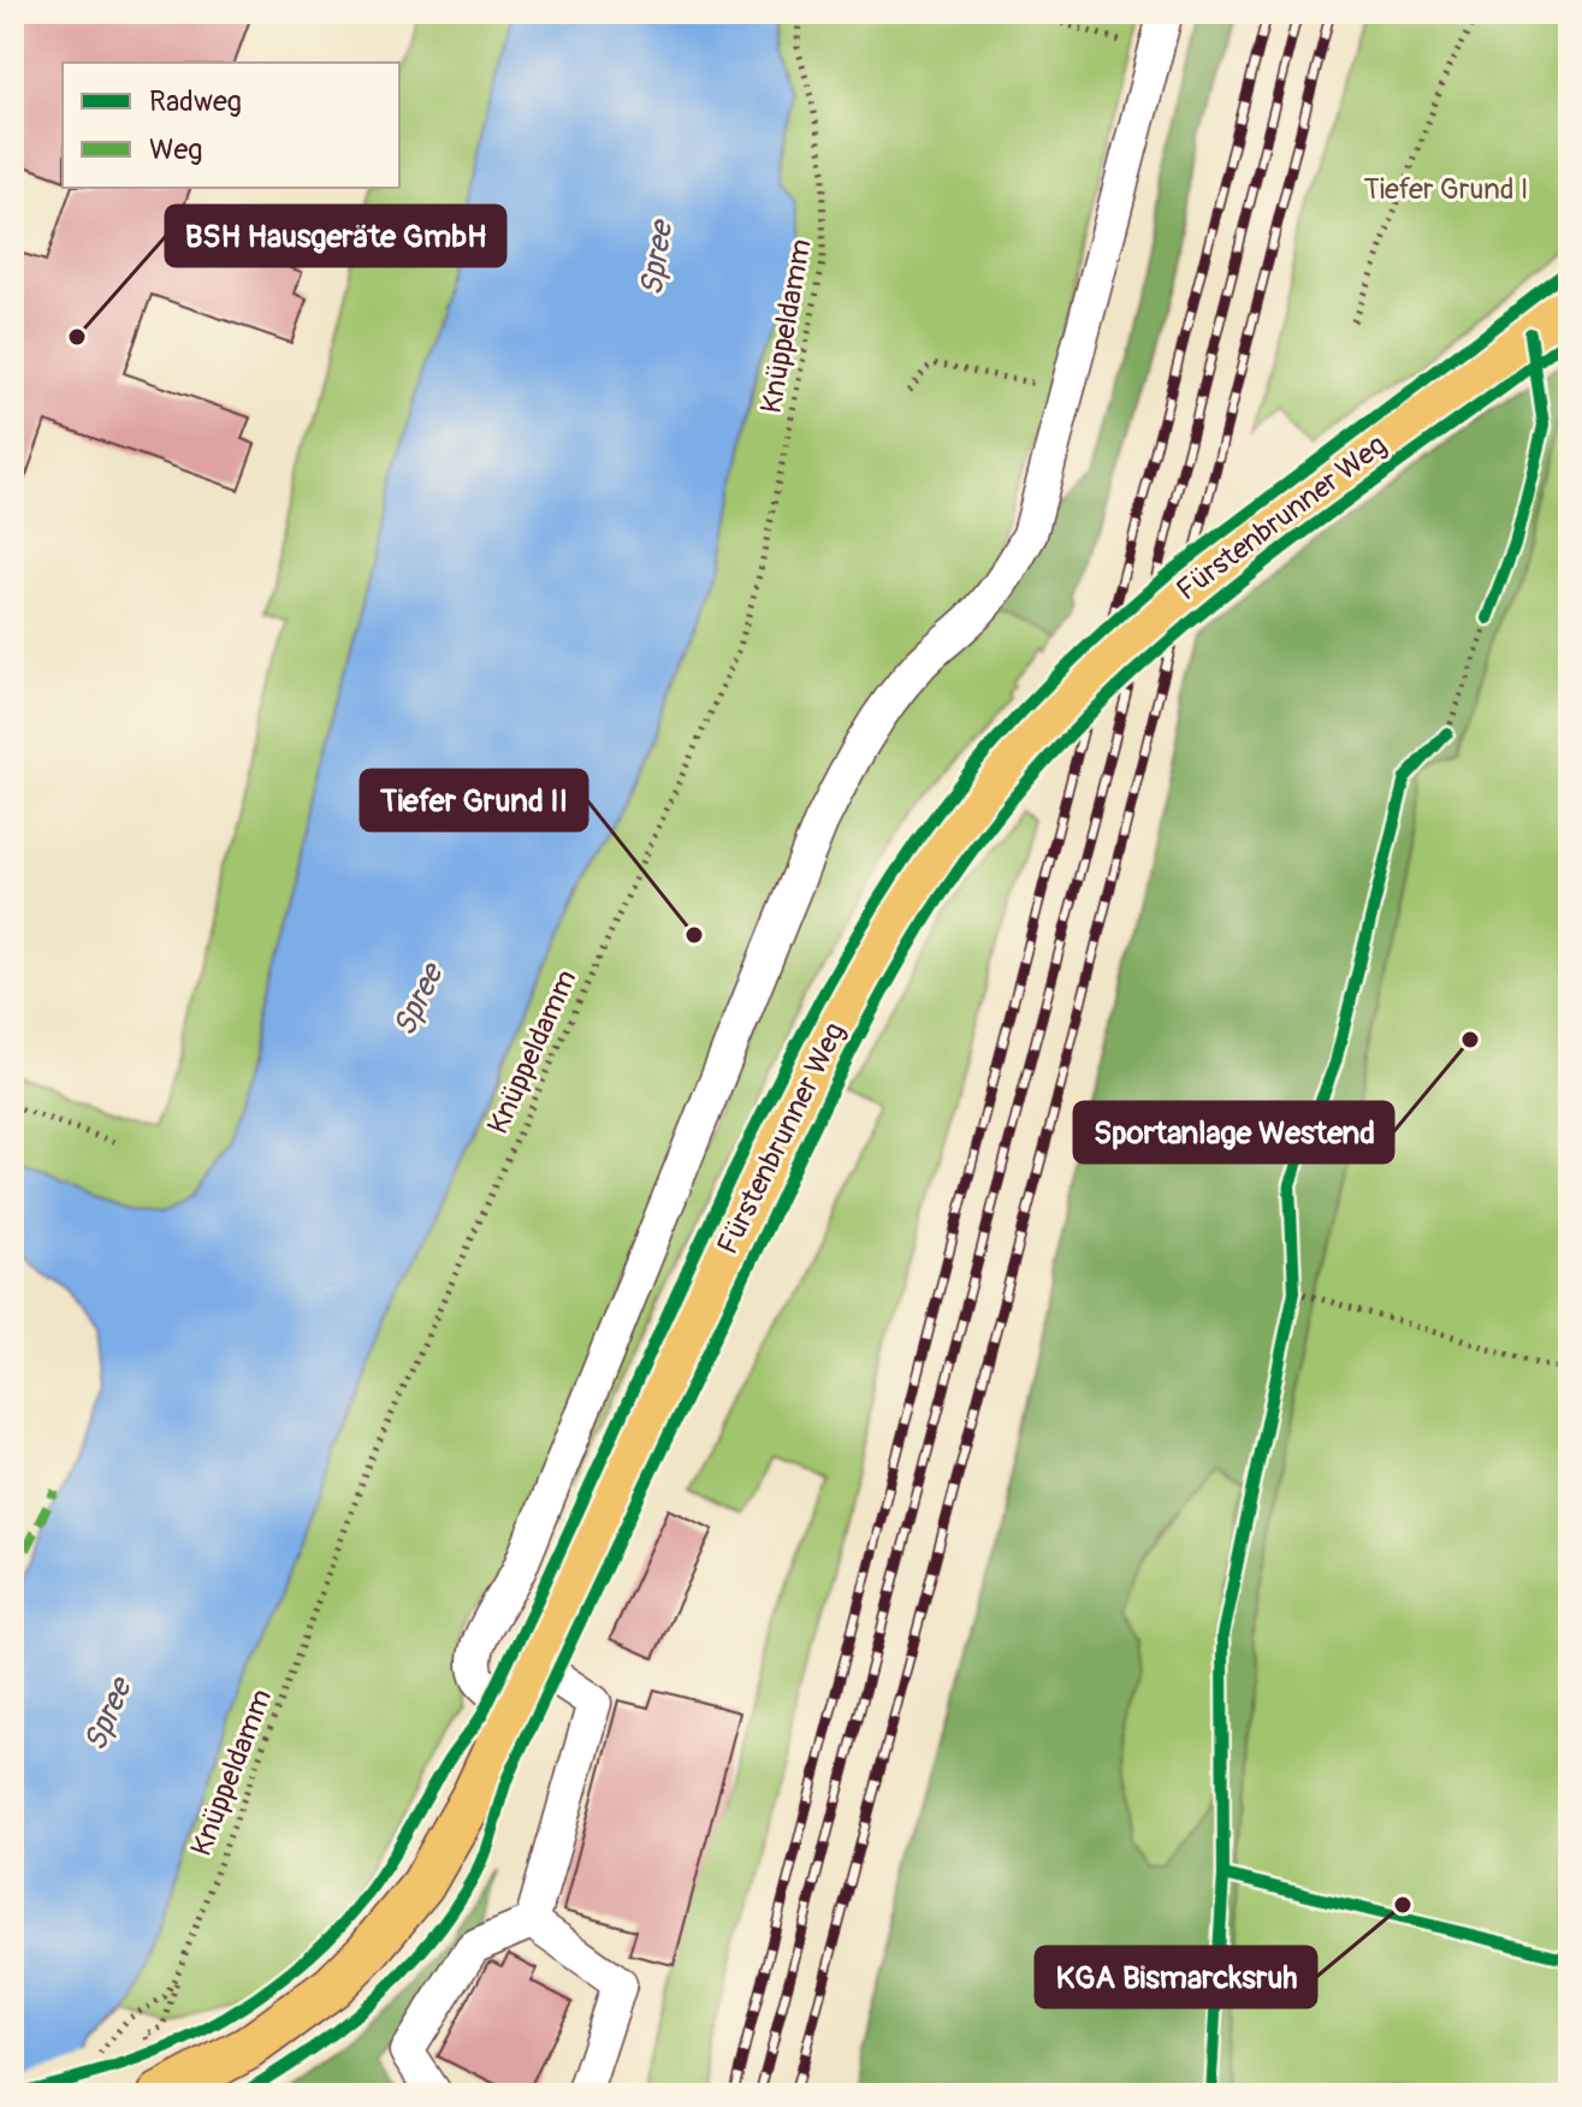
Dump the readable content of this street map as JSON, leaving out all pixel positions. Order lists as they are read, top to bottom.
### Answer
{
  "streets": {
    "main road": ["Fürstenbrunner Weg"],
    "path": ["Knüppeldamm"]
  },
  "water": ["Spree"],
  "parks": ["Tiefer Grund I"],
  "places": [
    "BSH Hausgeräte GmbH",
    "Tiefer Grund II",
    "Sportanlage Westend",
    "KGA Bismarcksruh"
  ],
  "legend": ["Radweg", "Weg"]
}
